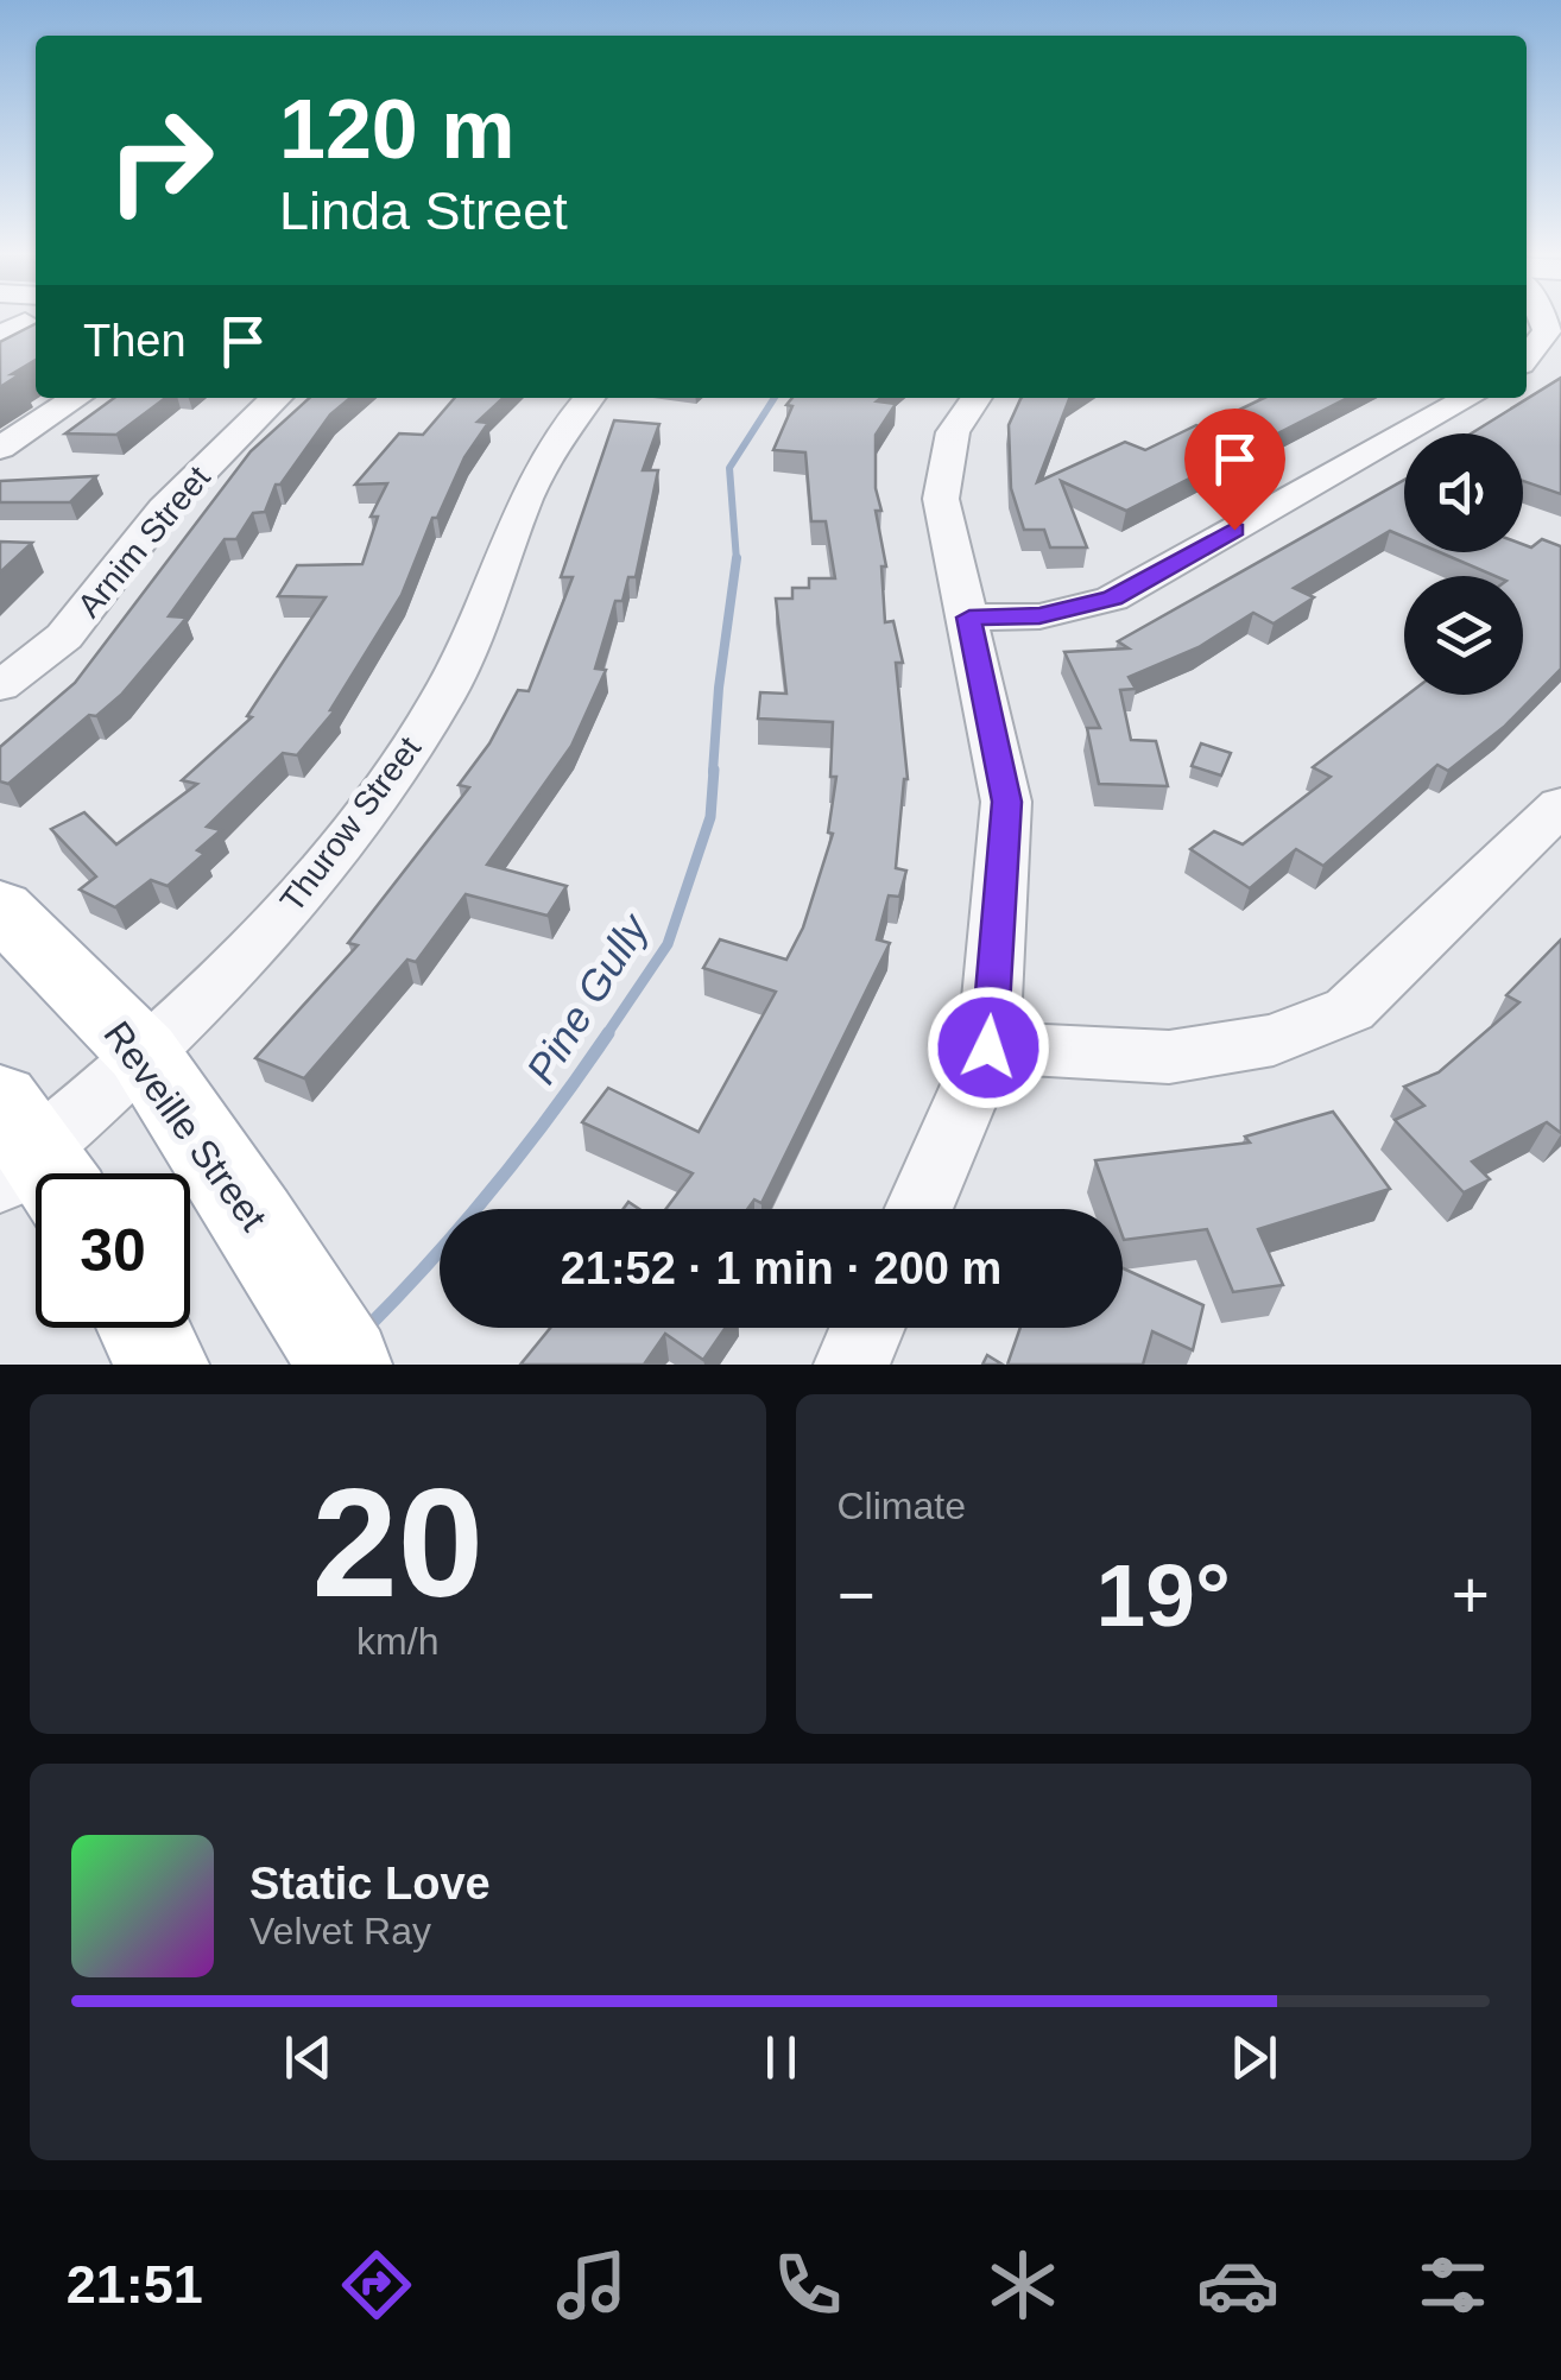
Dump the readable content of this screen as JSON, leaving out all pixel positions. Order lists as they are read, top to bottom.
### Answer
{
  "streets": {
    "main road": ["Reveille Street"],
    "street": ["Arnim Street", "Thurow Street"]
  },
  "crossings": [
    ["Thurow Street", "Reveille Street"]
  ],
  "water": ["Pine Gully"],
  "page": {
    "turn": ["120 m", "Linda Street"],
    "then": "Then",
    "limit": "30",
    "trip": "21:52 · 1 min · 200 m",
    "tile": [
      ["20", "km/h"],
      "Climate"
    ],
    "heat": ["−", "19°", "+"],
    "song": ["Static Love", "Velvet Ray"],
    "tabs": "21:51"
  }
}
